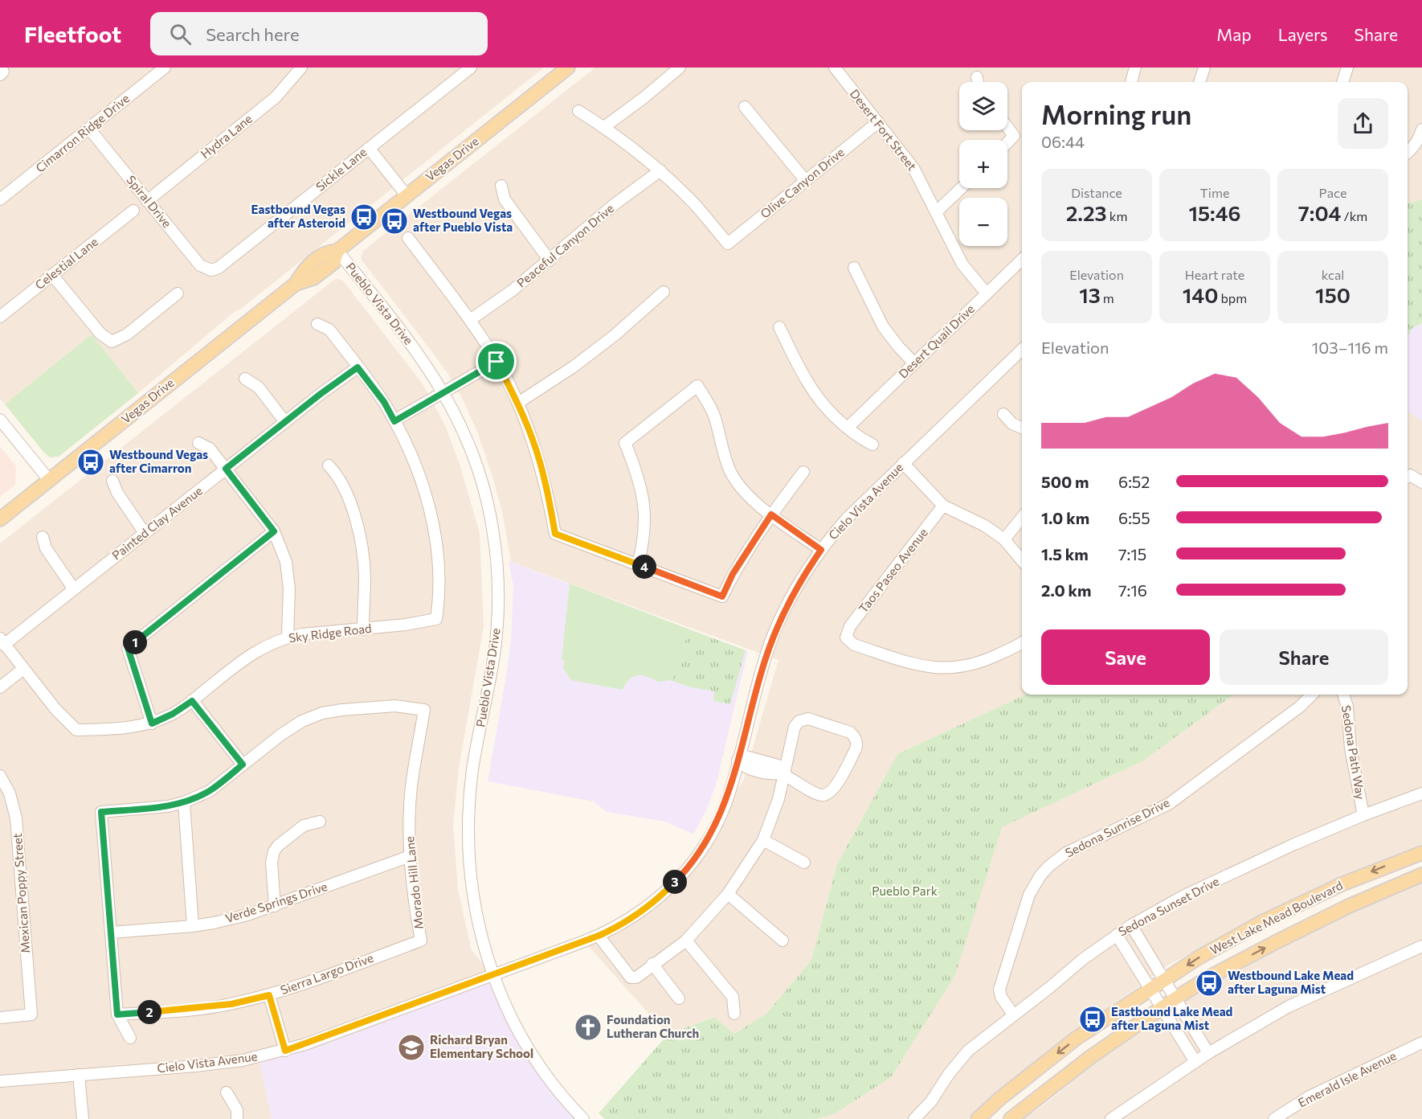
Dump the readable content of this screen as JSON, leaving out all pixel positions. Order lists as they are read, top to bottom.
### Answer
{
  "streets": {
    "main road": ["Vegas Drive", "West Lake Mead Boulevard"],
    "street": [
      "Desert Fort Street",
      "Cimarron Ridge Drive",
      "Hydra Lane",
      "Sickle Lane",
      "Olive Canyon Drive",
      "Spiral Drive",
      "Peaceful Canyon Drive",
      "Celestial Lane",
      "Pueblo Vista Drive",
      "Desert Quail Drive",
      "Cielo Vista Avenue",
      "Painted Clay Avenue",
      "Taos Paseo Avenue",
      "Sky Ridge Road",
      "Sedona Path Way",
      "Sedona Sunrise Drive",
      "Morado Hill Lane",
      "Mexican Poppy Street",
      "Verde Springs Drive",
      "Sedona Sunset Drive",
      "Sierra Largo Drive",
      "Emerald Isle Avenue"
    ]
  },
  "crossings": [
    ["Desert Fort Street", "Olive Canyon Drive"],
    ["Desert Fort Street", "Desert Quail Drive"],
    ["Cimarron Ridge Drive", "Spiral Drive"],
    ["Hydra Lane", "Spiral Drive"],
    ["Vegas Drive", "Pueblo Vista Drive"],
    ["Sickle Lane", "Spiral Drive"],
    ["Olive Canyon Drive", "Peaceful Canyon Drive"],
    ["Pueblo Vista Drive", "Cielo Vista Avenue"],
    ["Sedona Path Way", "Sedona Sunset Drive"],
    ["Sedona Sunrise Drive", "Sedona Sunset Drive"],
    ["Morado Hill Lane", "Verde Springs Drive"],
    ["Morado Hill Lane", "Sierra Largo Drive"]
  ],
  "parks": ["Pueblo Park"],
  "places": {
    "bus stop": [
      "Eastbound Vegas after Asteroid",
      "Westbound Vegas after Pueblo Vista",
      "Westbound Vegas after Cimarron",
      "Westbound Lake Mead after Laguna Mist",
      "Eastbound Lake Mead after Laguna Mist"
    ],
    "church": ["Foundation Lutheran Church"],
    "school or university": ["Richard Bryan Elementary School"]
  },
  "page": {
    "header": "Fleetfoot",
    "search": "Search here",
    "nav": ["Map", "Layers", "Share"],
    "map_buttons": ["+", "−"],
    "heading": ["Morning run", "06:44"],
    "stats": [
      ["Distance", "2.23 km"],
      ["Time", "15:46"],
      ["Pace", "7:04 /km"],
      ["Elevation", "13 m"],
      ["Heart rate", "140 bpm"],
      ["kcal", "150"]
    ],
    "chart": ["Elevation", "103–116 m"],
    "list": [
      {
        "name": "500 m",
        "note": "6:52"
      },
      {
        "name": "1.0 km",
        "note": "6:55"
      },
      {
        "name": "1.5 km",
        "note": "7:15"
      },
      {
        "name": "2.0 km",
        "note": "7:16"
      }
    ],
    "pins": [
      "4",
      "1",
      "3",
      "2"
    ],
    "buttons": ["Save", "Share"]
  }
}
